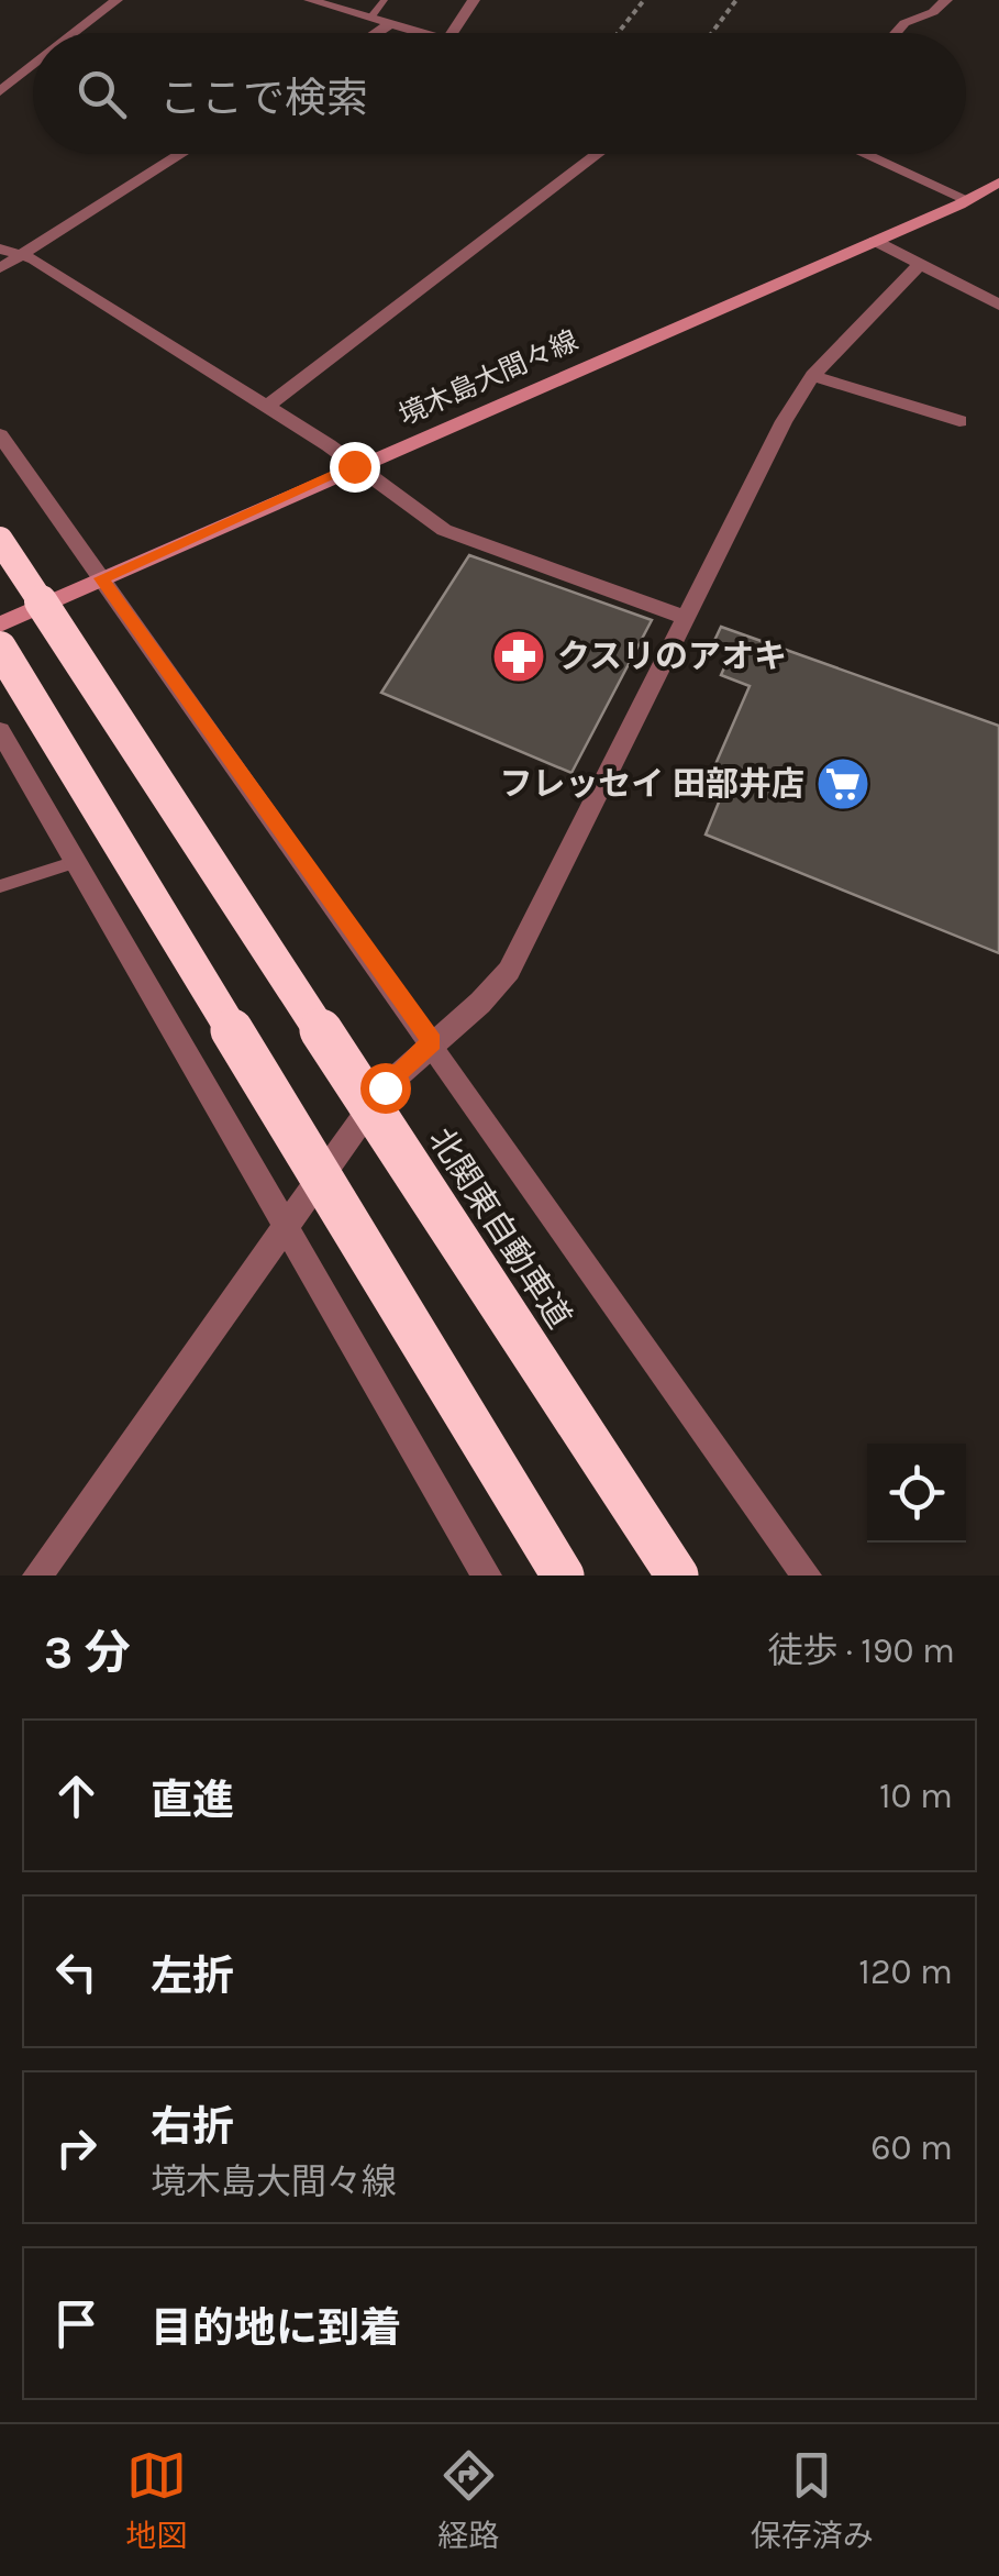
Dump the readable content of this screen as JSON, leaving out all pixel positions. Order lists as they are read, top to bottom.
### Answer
{
  "streets": {
    "highway": ["北関東自動車道"],
    "main road": ["境木島大間々線"]
  },
  "places": {
    "pharmacy": ["クスリのアオキ"],
    "supermarket": ["フレッセイ 田部井店"]
  },
  "page": {
    "search": "ここで検索",
    "heading": ["3 分", "徒歩 · 190 m"],
    "list": [
      ["直進", "10 m"],
      ["左折", "120 m"],
      ["右折", "境木島大間々線", "60 m"],
      "目的地に到着"
    ],
    "nav": ["地図", "経路", "保存済み"]
  }
}
